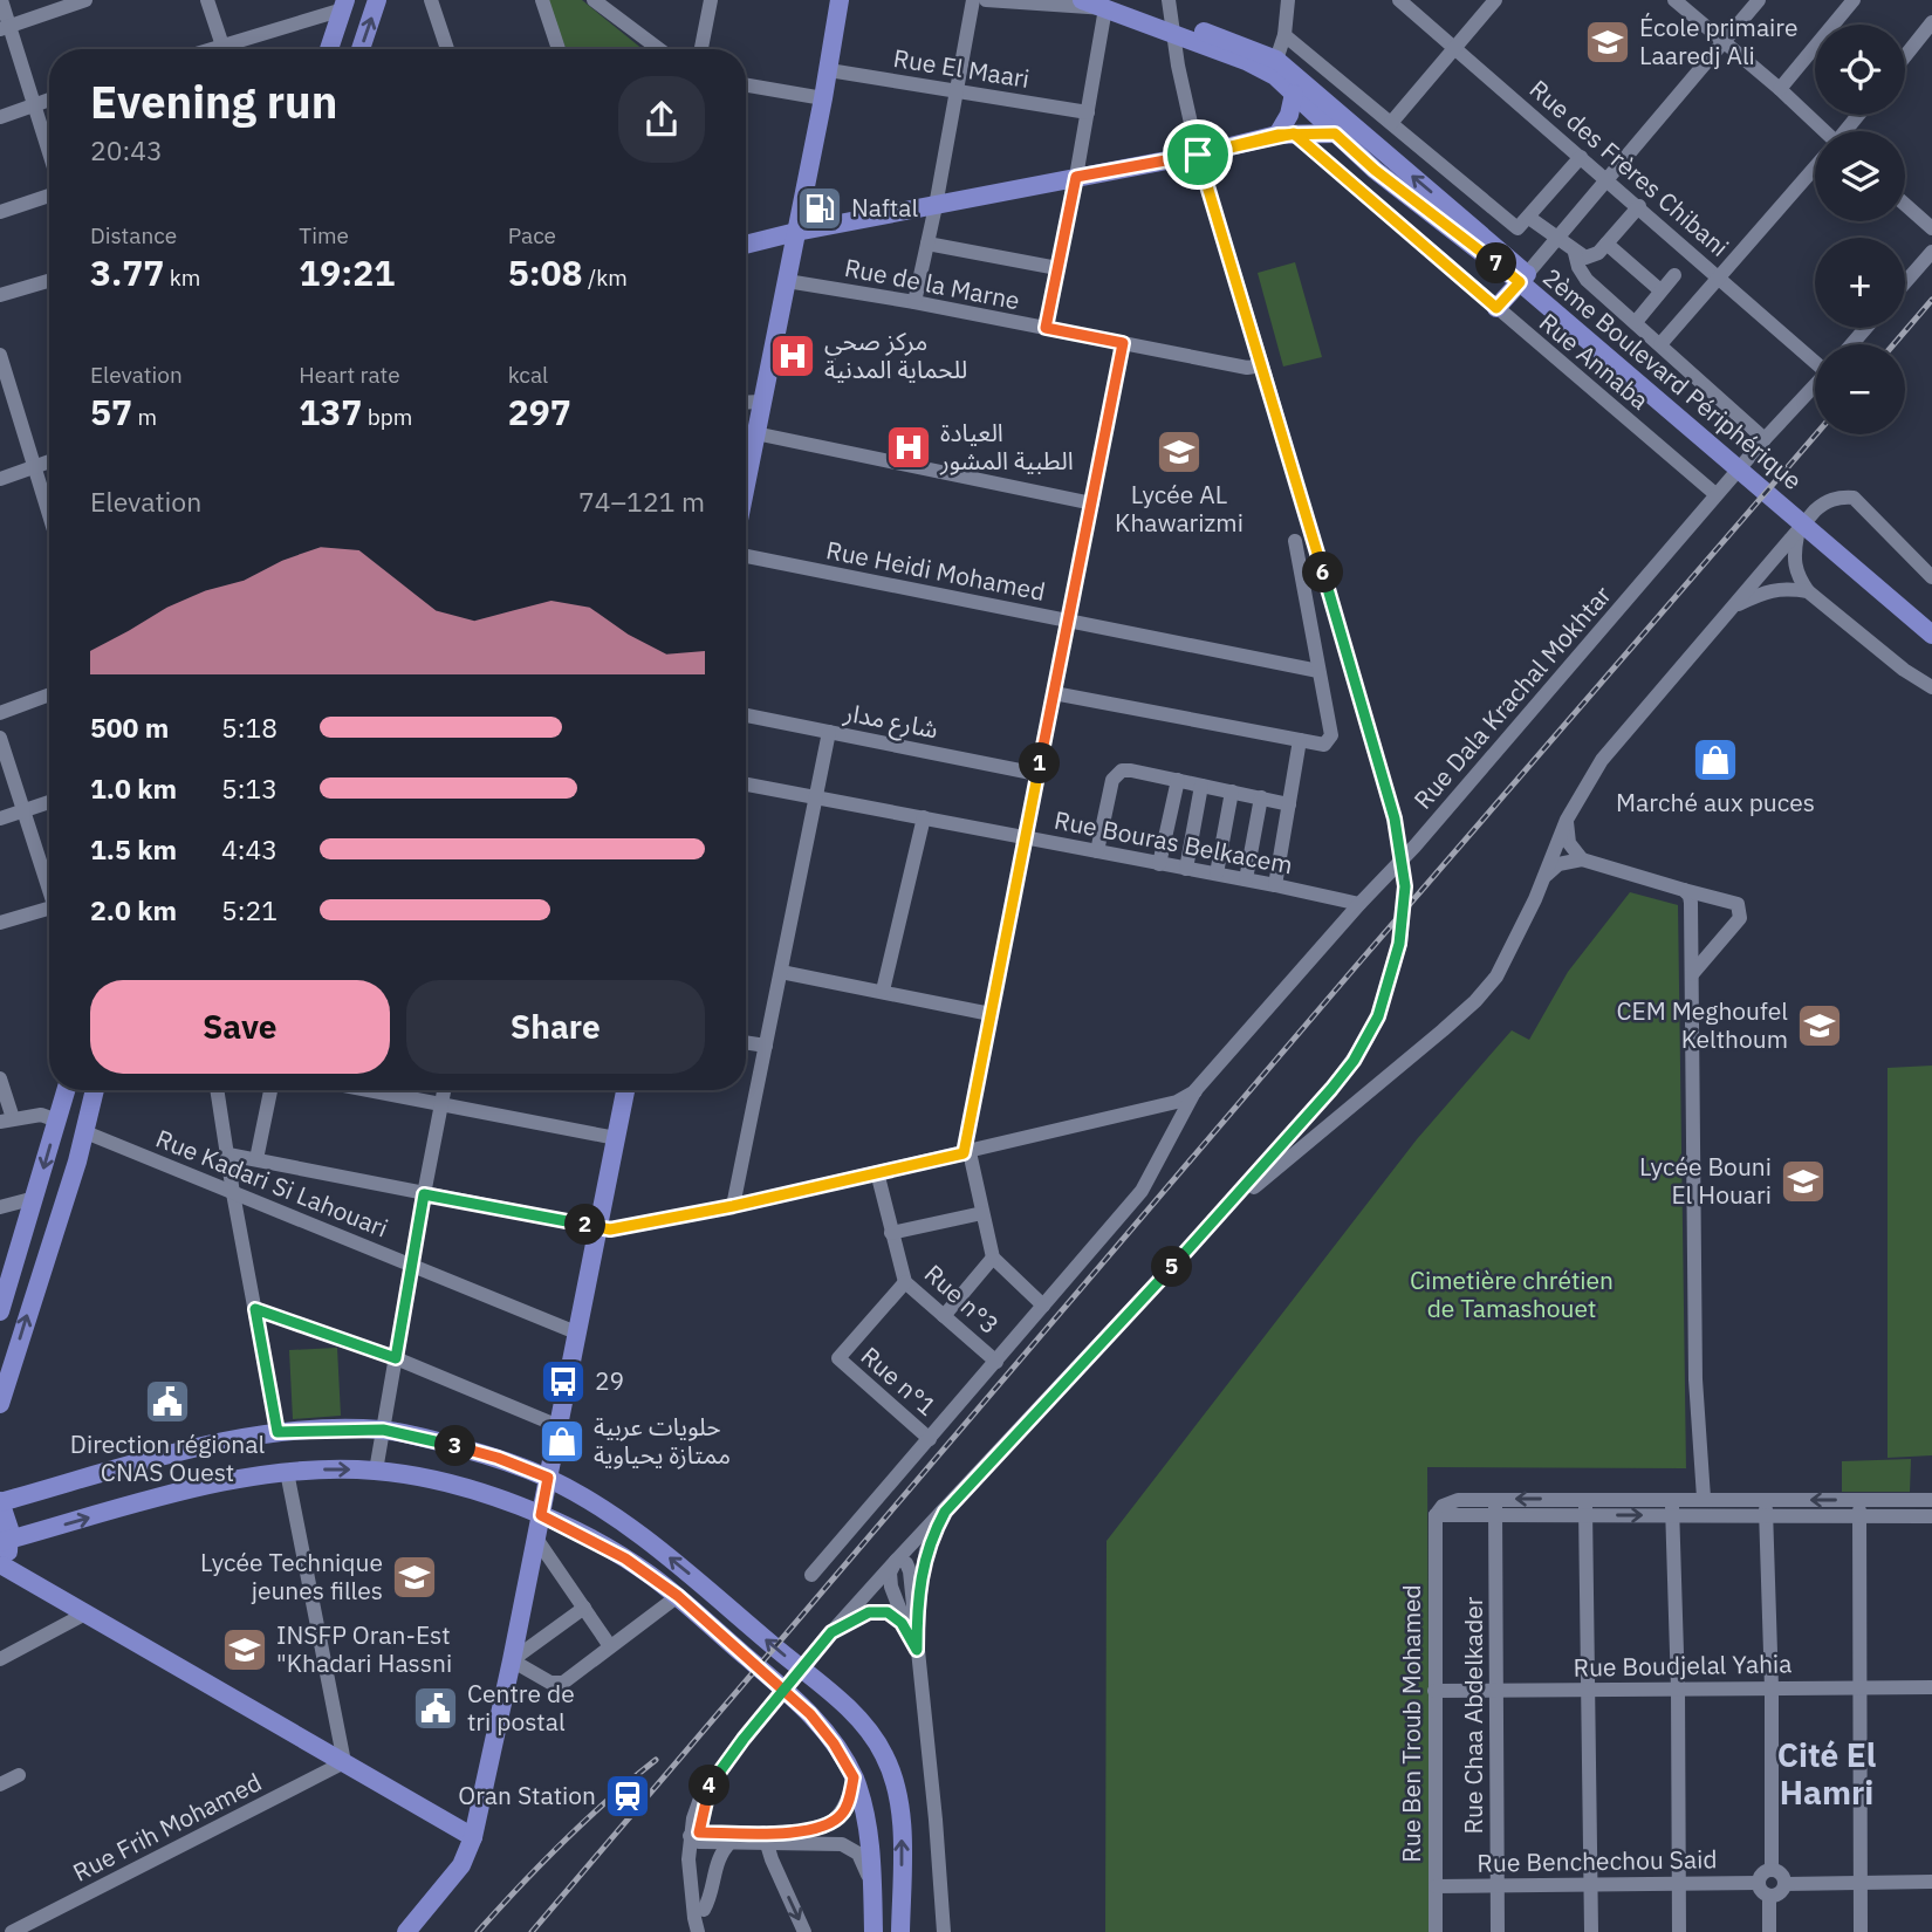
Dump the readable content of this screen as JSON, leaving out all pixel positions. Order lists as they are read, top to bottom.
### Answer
{
  "streets": {
    "main road": ["2ème Boulevard Périphérique"],
    "street": [
      "Rue El Maari",
      "Rue des Frères Chibani",
      "Rue de la Marne",
      "Rue Annaba",
      "Rue Heidi Mohamed",
      "Rue Dala Krachal Mokhtar",
      "شارع مدار",
      "Rue Bouras Belkacem",
      "Rue Kadari Si Lahouari",
      "Rue n°3",
      "Rue n°1",
      "Rue Boudjelal Yahia",
      "Rue Chaa Abdelkader",
      "Rue Ben Troub Mohamed",
      "Rue Frih Mohamed",
      "Rue Benchechou Said"
    ]
  },
  "crossings": [
    ["Rue Annaba", "Rue Dala Krachal Mokhtar"],
    ["Rue Dala Krachal Mokhtar", "Rue Bouras Belkacem"],
    ["Rue n°3", "Rue n°1"],
    ["Rue Boudjelal Yahia", "Rue Chaa Abdelkader"],
    ["Rue Boudjelal Yahia", "Rue Ben Troub Mohamed"],
    ["Rue Chaa Abdelkader", "Rue Benchechou Said"],
    ["Rue Ben Troub Mohamed", "Rue Benchechou Said"]
  ],
  "districts": ["Cité El Hamri"],
  "parks": ["Cimetière chrétien de Tamashouet"],
  "places": {
    "school or university": [
      "École primaire Laaredj Ali",
      "Lycée AL Khawarizmi",
      "CEM Meghoufel Kelthoum",
      "Lycée Bouni El Houari",
      "Lycée Technique jeunes filles",
      "INSFP Oran-Est \"Khadari Hassni"
    ],
    "fuel station": ["Naftal"],
    "hospital": ["مركز صحي للحماية المدنية", "العيادة الطبية المشور"],
    "shop": ["Marché aux puces", "حلويات عربية ممتازة يحياوية"],
    "bus stop": ["29"],
    "public building": ["Direction régional CNAS Ouest", "Centre de tri postal"],
    "station": ["Oran Station"]
  },
  "page": {
    "map_buttons": ["+", "−"],
    "heading": ["Evening run", "20:43"],
    "stats": [
      ["Distance", "3.77 km"],
      ["Time", "19:21"],
      ["Pace", "5:08 /km"],
      ["Elevation", "57 m"],
      ["Heart rate", "137 bpm"],
      ["kcal", "297"]
    ],
    "pins": [
      "7",
      "6",
      "1",
      "2",
      "5",
      "3",
      "4"
    ],
    "chart": ["Elevation", "74–121 m"],
    "list": [
      {
        "name": "500 m",
        "note": "5:18"
      },
      {
        "name": "1.0 km",
        "note": "5:13"
      },
      {
        "name": "1.5 km",
        "note": "4:43"
      },
      {
        "name": "2.0 km",
        "note": "5:21"
      }
    ],
    "buttons": ["Save", "Share"]
  }
}
